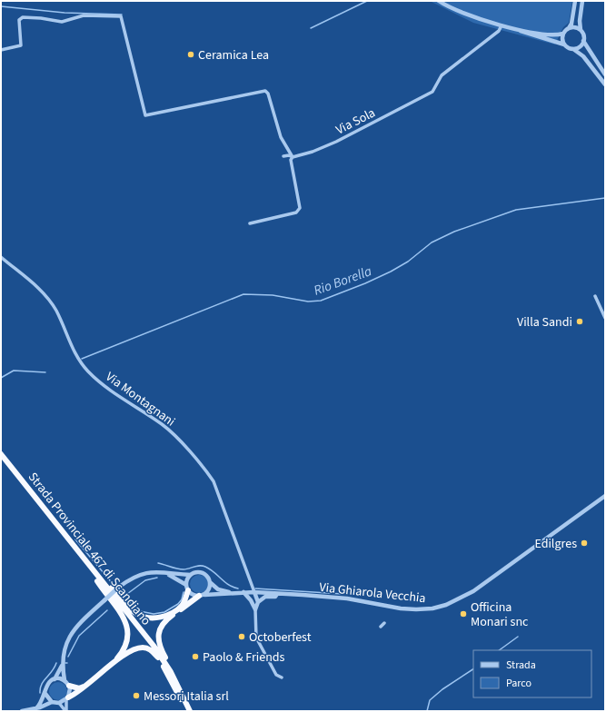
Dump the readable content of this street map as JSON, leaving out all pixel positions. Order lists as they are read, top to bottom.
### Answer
{
  "streets": {
    "highway": ["Strada Provinciale 467 di Scandiano"],
    "street": ["Via Sola", "Via Montagnani", "Via Ghiarola Vecchia"]
  },
  "crossings": [
    ["Via Montagnani", "Via Ghiarola Vecchia"]
  ],
  "water": ["Rio Borella"],
  "places": [
    "Ceramica Lea",
    "Villa Sandi",
    "Edilgres",
    "Officina Monari snc",
    "Octoberfest",
    "Paolo & Friends",
    "Messori Italia srl"
  ],
  "legend": ["Strada", "Parco"]
}
